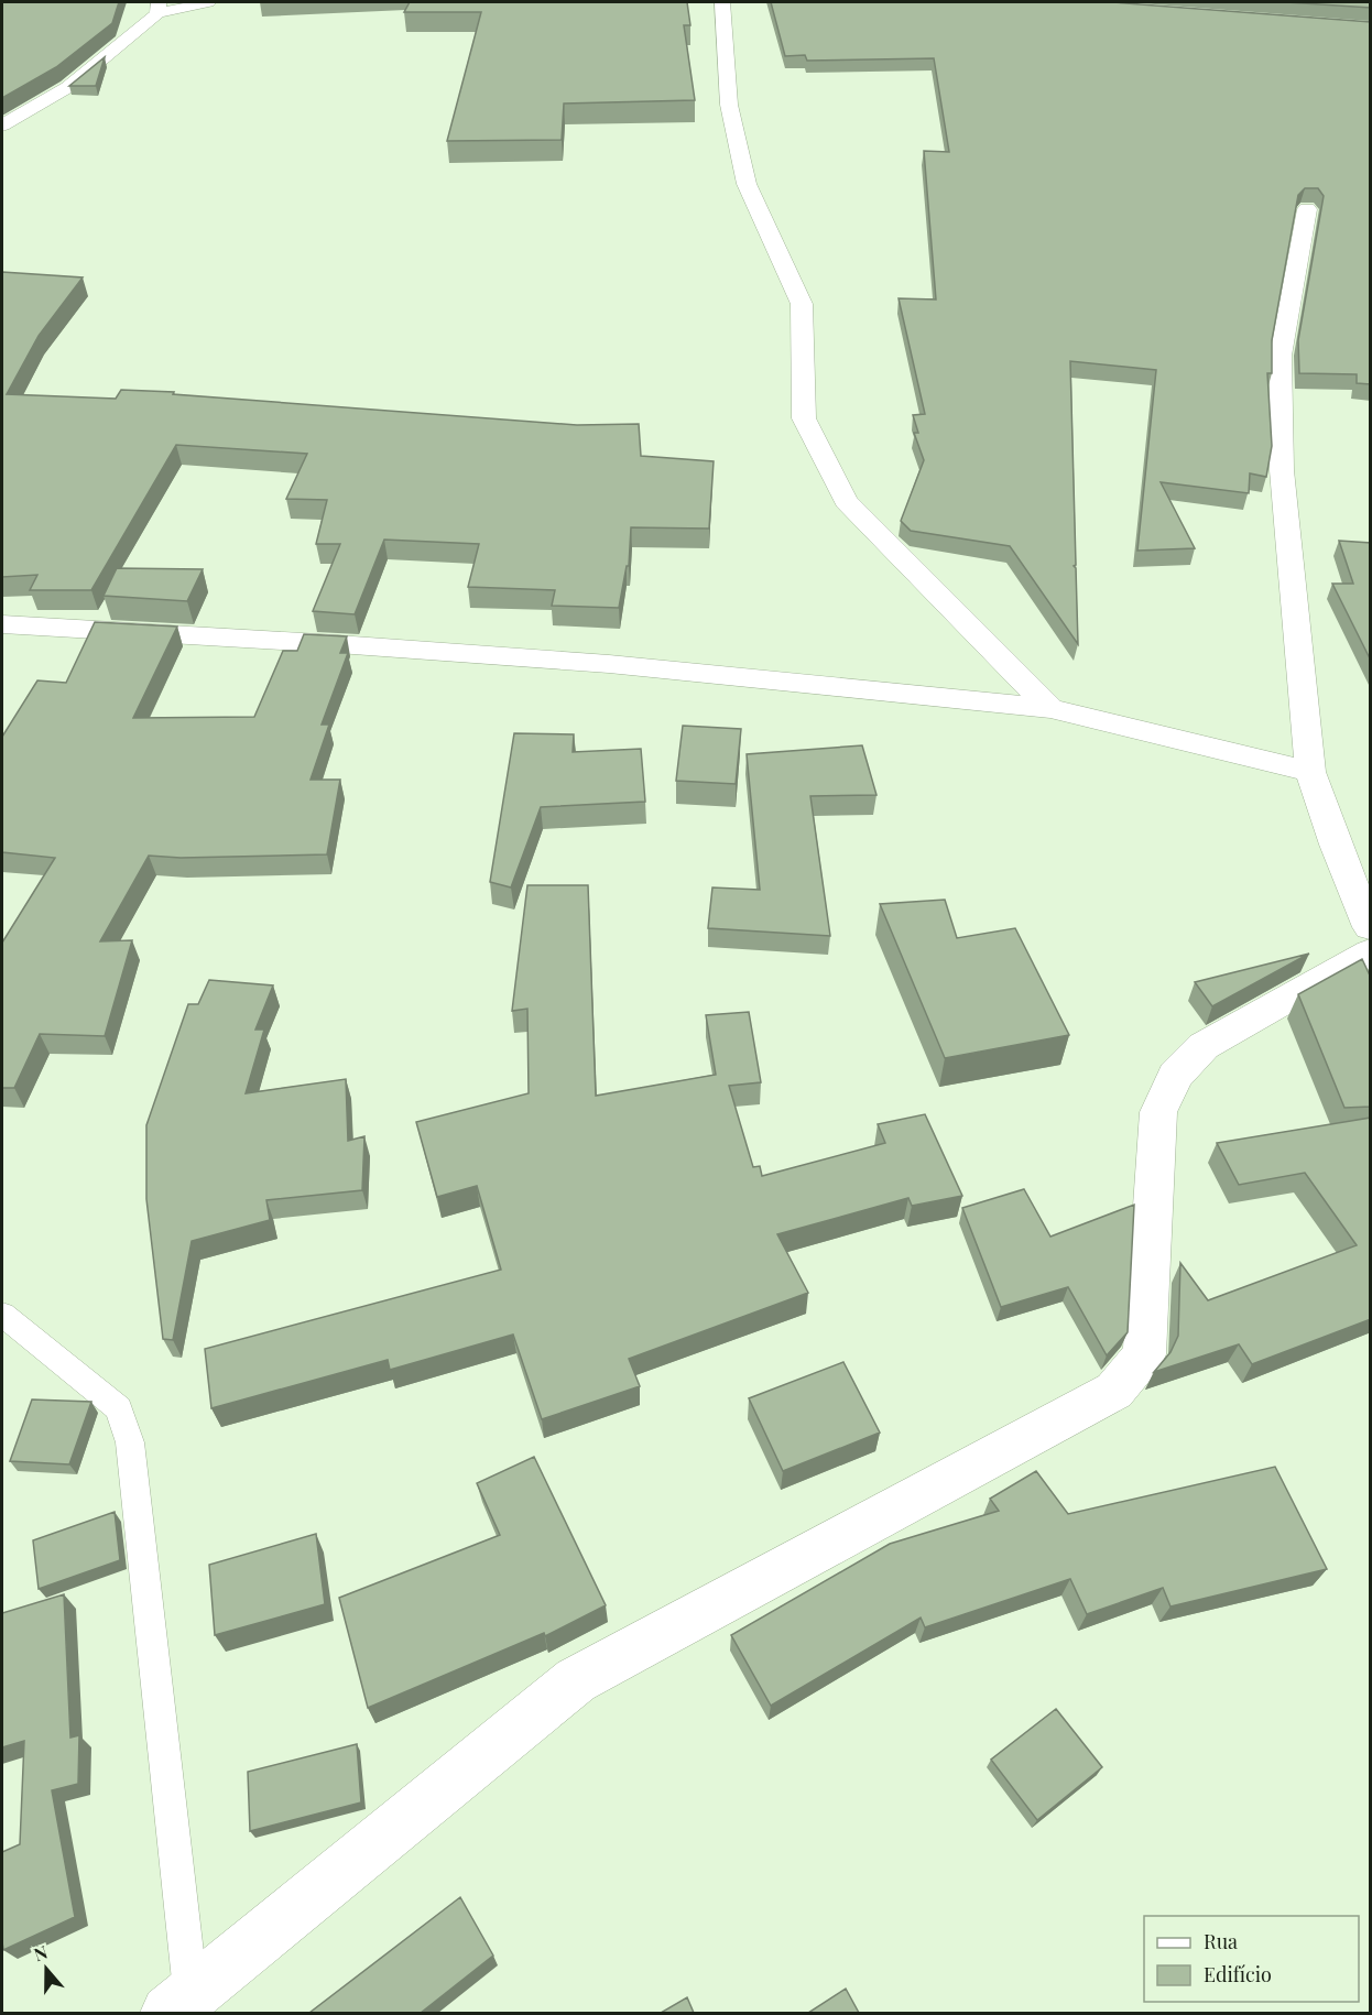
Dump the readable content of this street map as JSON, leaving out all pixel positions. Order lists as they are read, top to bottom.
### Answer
{
  "legend": ["Rua", "Edifício"],
  "north": "top"
}
